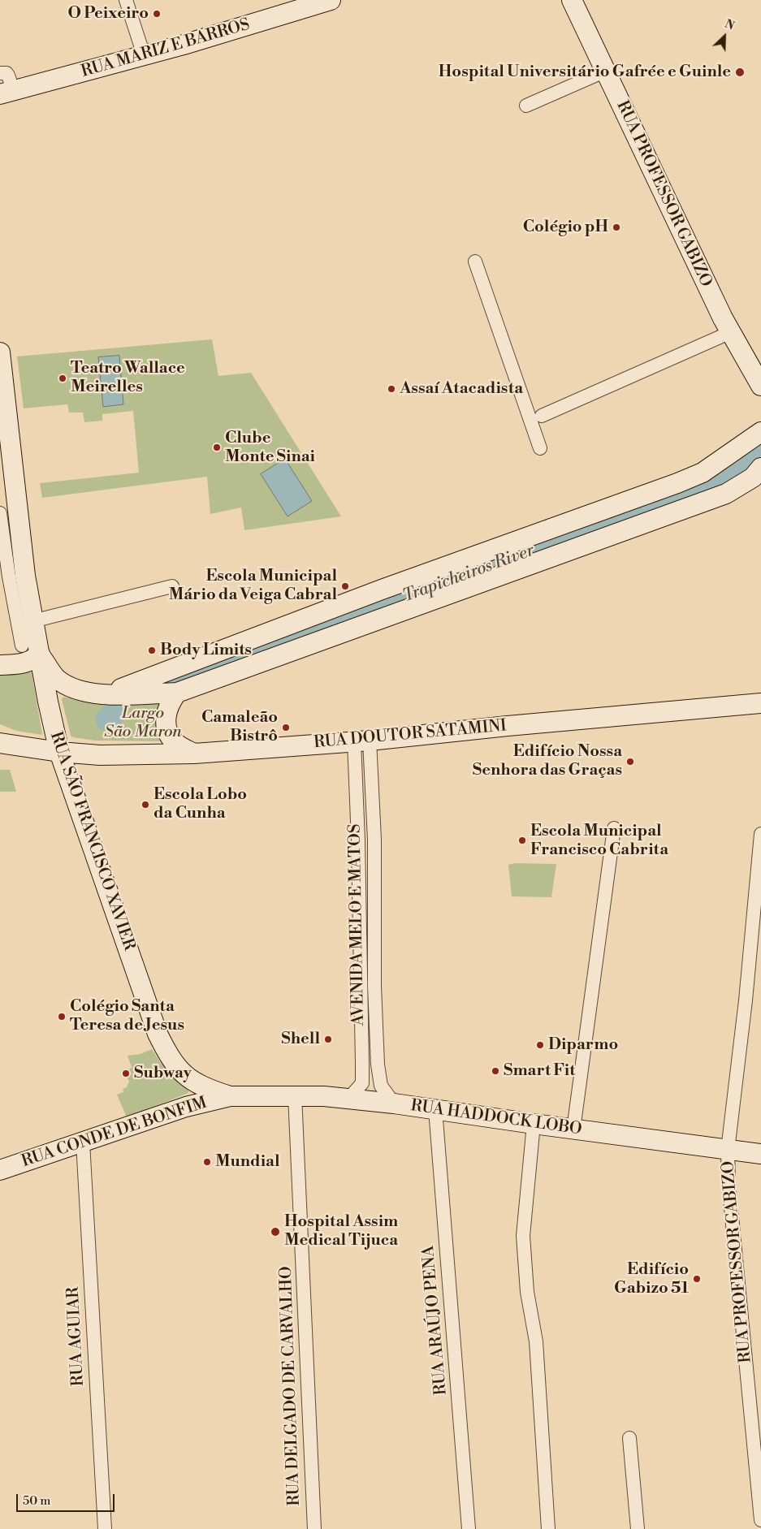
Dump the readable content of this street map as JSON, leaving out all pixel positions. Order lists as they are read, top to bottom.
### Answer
{
  "streets": {
    "main road": [
      "RUA MARIZ E BARROS",
      "RUA PROFESSOR GABIZO",
      "RUA DOUTOR SATAMINI",
      "RUA SÃO FRANCISCO XAVIER",
      "RUA HADDOCK LOBO",
      "RUA CONDE DE BONFIM"
    ],
    "street": [
      "AVENIDA MELO E MATOS",
      "RUA ARAÚJO PENA",
      "RUA AGUIAR",
      "RUA DELGADO DE CARVALHO"
    ]
  },
  "crossings": [
    ["RUA PROFESSOR GABIZO", "RUA HADDOCK LOBO"],
    ["RUA DOUTOR SATAMINI", "RUA SÃO FRANCISCO XAVIER"],
    ["RUA DOUTOR SATAMINI", "AVENIDA MELO E MATOS"],
    ["RUA SÃO FRANCISCO XAVIER", "RUA HADDOCK LOBO"],
    ["RUA SÃO FRANCISCO XAVIER", "RUA CONDE DE BONFIM"],
    ["AVENIDA MELO E MATOS", "RUA HADDOCK LOBO"],
    ["RUA HADDOCK LOBO", "RUA CONDE DE BONFIM"],
    ["RUA HADDOCK LOBO", "RUA ARAÚJO PENA"],
    ["RUA HADDOCK LOBO", "RUA DELGADO DE CARVALHO"],
    ["RUA CONDE DE BONFIM", "RUA AGUIAR"]
  ],
  "water": ["Trapicheiros River"],
  "parks": ["Largo São Maron"],
  "places": [
    "O Peixeiro",
    "Hospital Universitário Gafrée e Guinle",
    "Colégio pH",
    "Teatro Wallace Meirelles",
    "Assaí Atacadista",
    "Clube Monte Sinai",
    "Escola Municipal Mário da Veiga Cabral",
    "Body Limits",
    "Camaleão Bistrô",
    "Edifício Nossa Senhora das Graças",
    "Escola Lobo da Cunha",
    "Escola Municipal Francisco Cabrita",
    "Colégio Santa Teresa de Jesus",
    "Shell",
    "Diparmo",
    "Smart Fit",
    "Subway",
    "Mundial",
    "Hospital Assim Medical Tijuca",
    "Edifício Gabizo 51"
  ],
  "scale_bar": "50 m",
  "north": "top right"
}
